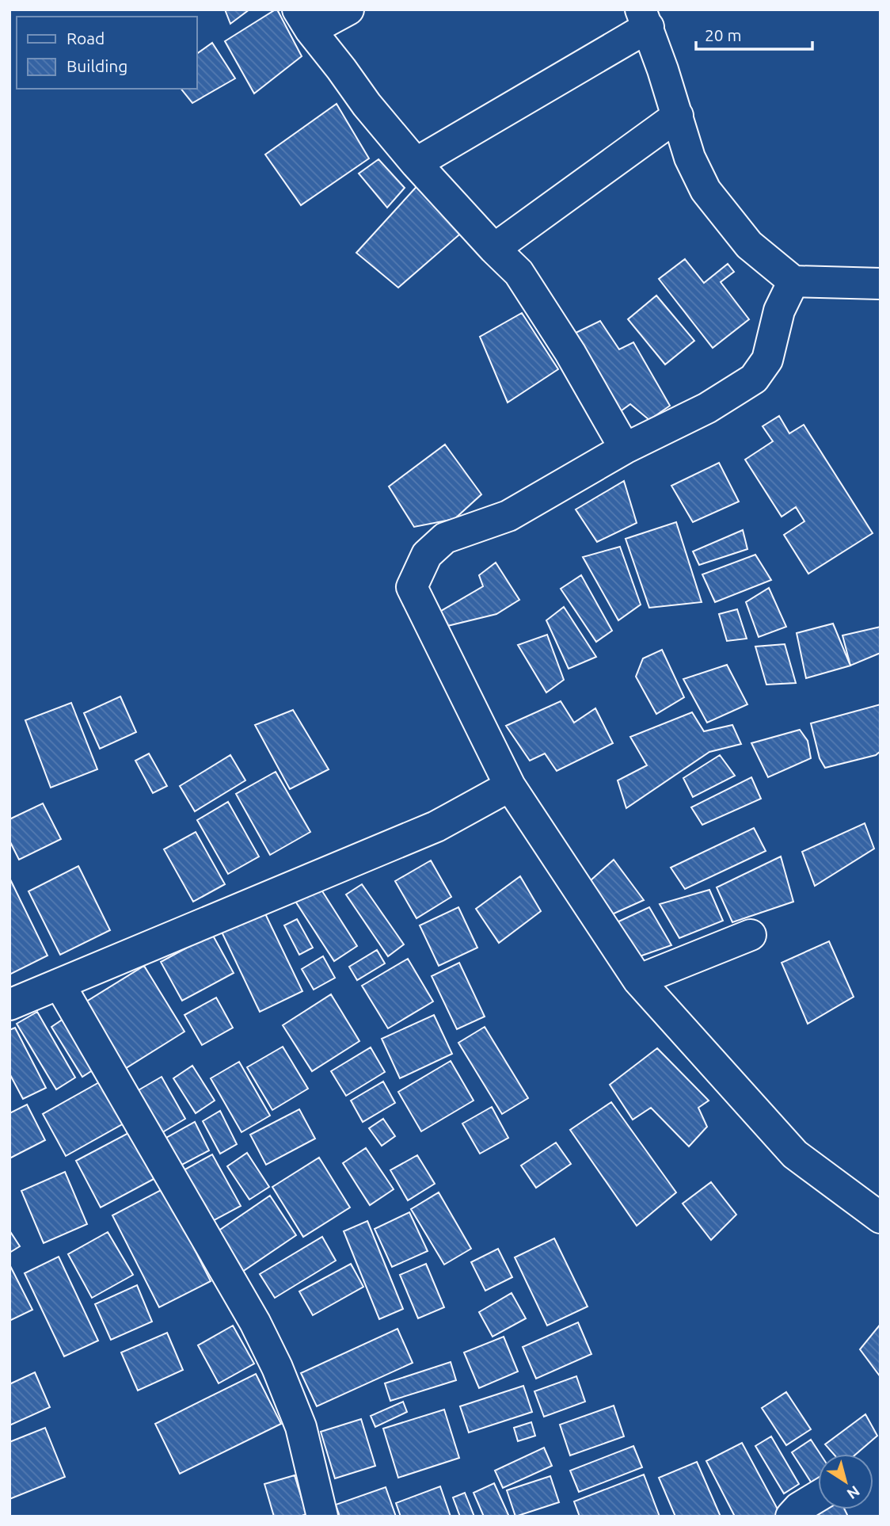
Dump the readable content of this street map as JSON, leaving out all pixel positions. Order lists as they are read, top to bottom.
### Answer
{
  "legend": ["Road", "Building"],
  "scale_bar": "20 m",
  "north": "bottom right"
}
